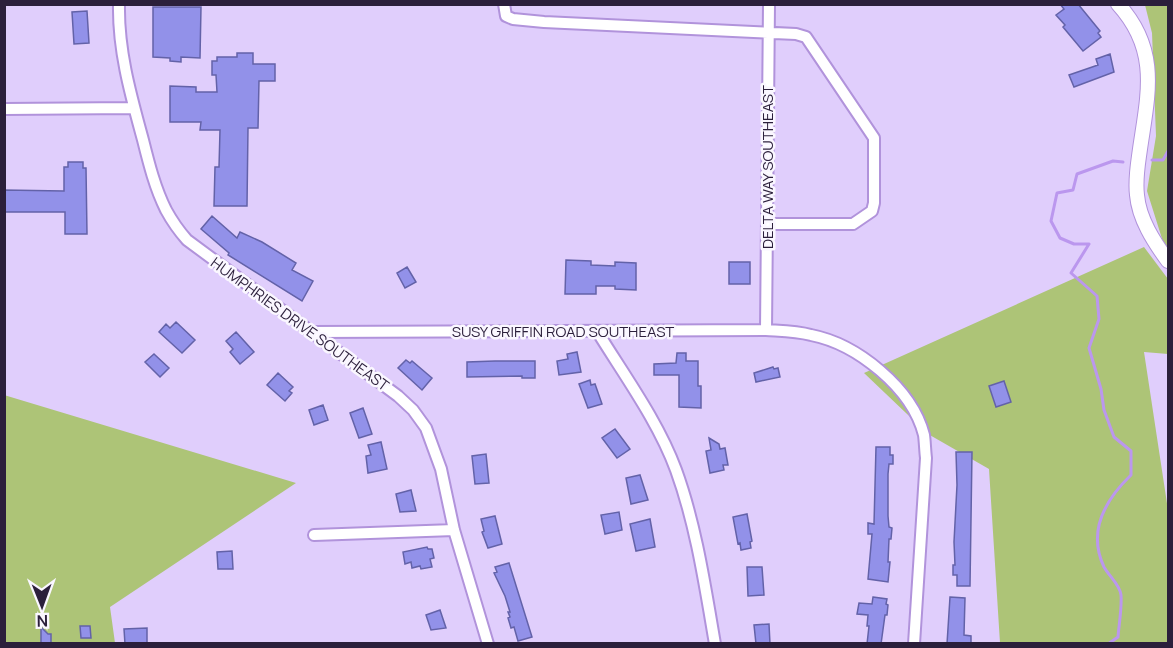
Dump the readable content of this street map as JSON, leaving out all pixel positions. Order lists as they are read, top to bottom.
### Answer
{
  "streets": {
    "street": ["DELTA WAY SOUTHEAST", "HUMPHRIES DRIVE SOUTHEAST", "SUSY GRIFFIN ROAD SOUTHEAST"]
  },
  "crossings": [
    ["DELTA WAY SOUTHEAST", "SUSY GRIFFIN ROAD SOUTHEAST"],
    ["HUMPHRIES DRIVE SOUTHEAST", "SUSY GRIFFIN ROAD SOUTHEAST"]
  ],
  "north": "bottom"
}
